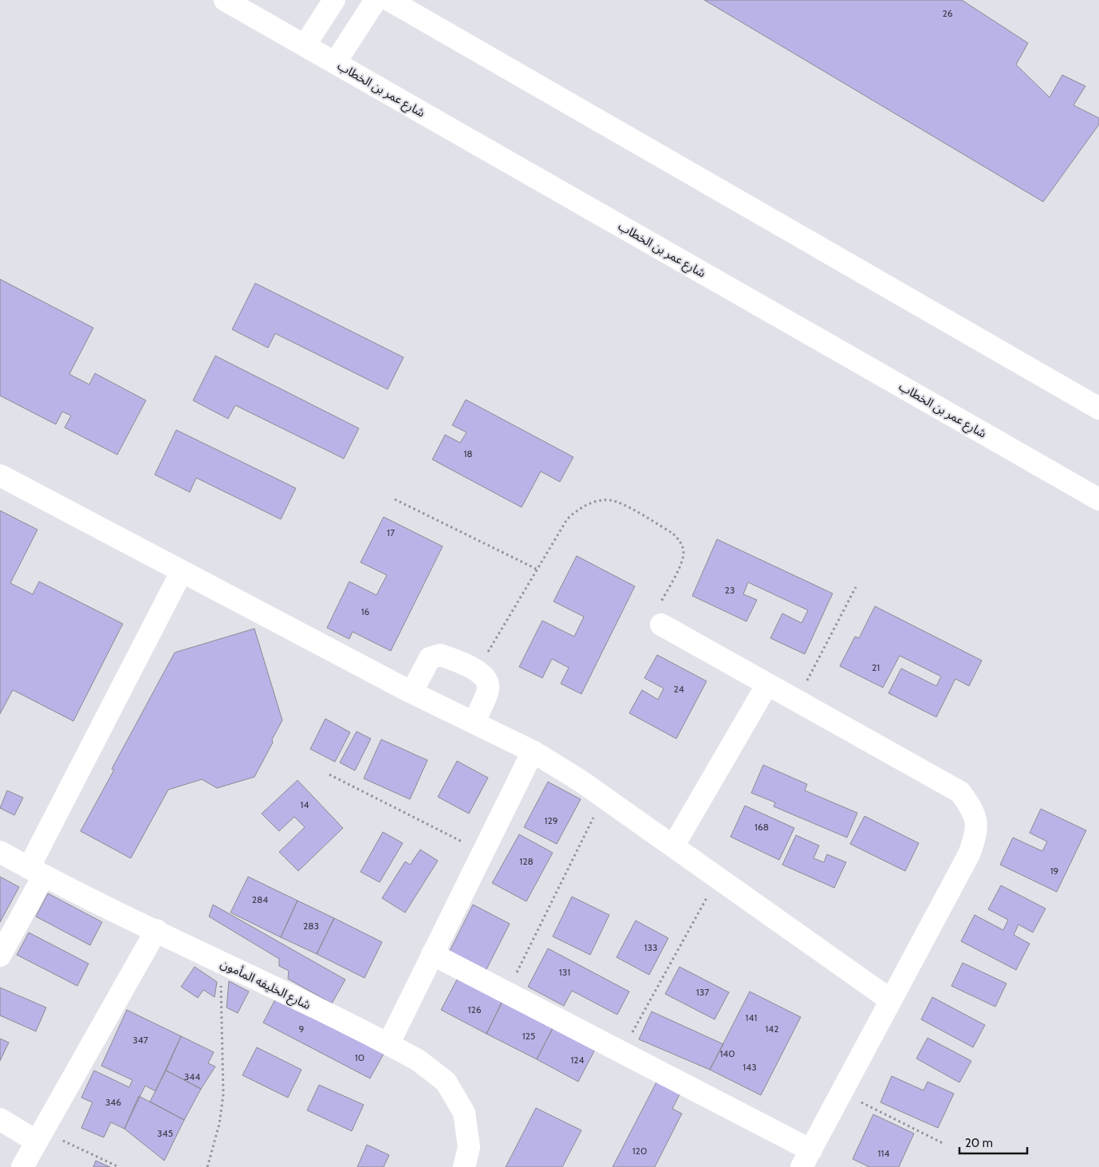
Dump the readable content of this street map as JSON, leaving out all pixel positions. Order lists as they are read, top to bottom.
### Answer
{
  "streets": {
    "street": ["شارع عمر بن الخطاب", "شارع الخليفه المأمون"]
  },
  "house_numbers": [
    "26",
    "18",
    "17",
    "23",
    "16",
    "21",
    "24",
    "14",
    "129",
    "168",
    "128",
    "19",
    "284",
    "283",
    "133",
    "131",
    "137",
    "126",
    "141",
    "9",
    "142",
    "125",
    "347",
    "140",
    "10",
    "124",
    "143",
    "344",
    "346",
    "345",
    "120",
    "114"
  ],
  "scale_bar": "20 m"
}
